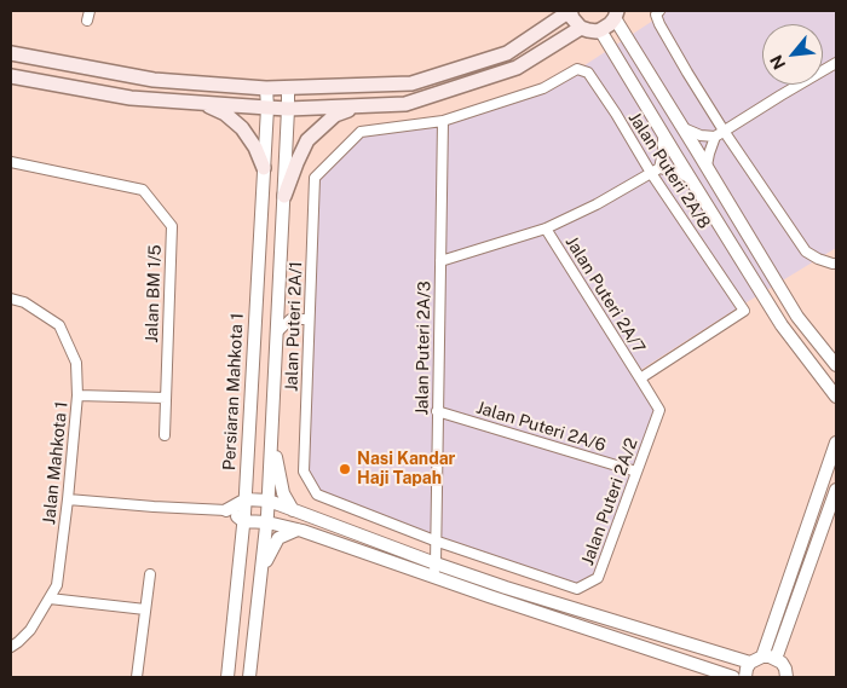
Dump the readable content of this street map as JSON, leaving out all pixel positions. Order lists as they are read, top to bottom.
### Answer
{
  "streets": {
    "street": [
      "Jalan Puteri 2A/8",
      "Jalan BM 1/5",
      "Jalan Puteri 2A/7",
      "Jalan Puteri 2A/1",
      "Jalan Puteri 2A/3",
      "Persiaran Mahkota 1",
      "Jalan Puteri 2A/6",
      "Jalan Mahkota 1",
      "Jalan Puteri 2A/2"
    ]
  },
  "crossings": [
    ["Jalan Puteri 2A/8", "Jalan Puteri 2A/7"],
    ["Jalan Puteri 2A/8", "Jalan Puteri 2A/1"],
    ["Jalan Puteri 2A/8", "Jalan Puteri 2A/3"],
    ["Jalan Puteri 2A/8", "Jalan Puteri 2A/2"],
    ["Jalan Puteri 2A/7", "Jalan Puteri 2A/2"],
    ["Jalan Puteri 2A/1", "Jalan Puteri 2A/3"],
    ["Jalan Puteri 2A/1", "Jalan Puteri 2A/2"],
    ["Jalan Puteri 2A/3", "Jalan Puteri 2A/6"],
    ["Jalan Puteri 2A/3", "Jalan Puteri 2A/2"],
    ["Jalan Puteri 2A/6", "Jalan Puteri 2A/2"]
  ],
  "places": ["Nasi Kandar Haji Tapah"],
  "north": "bottom left"
}
